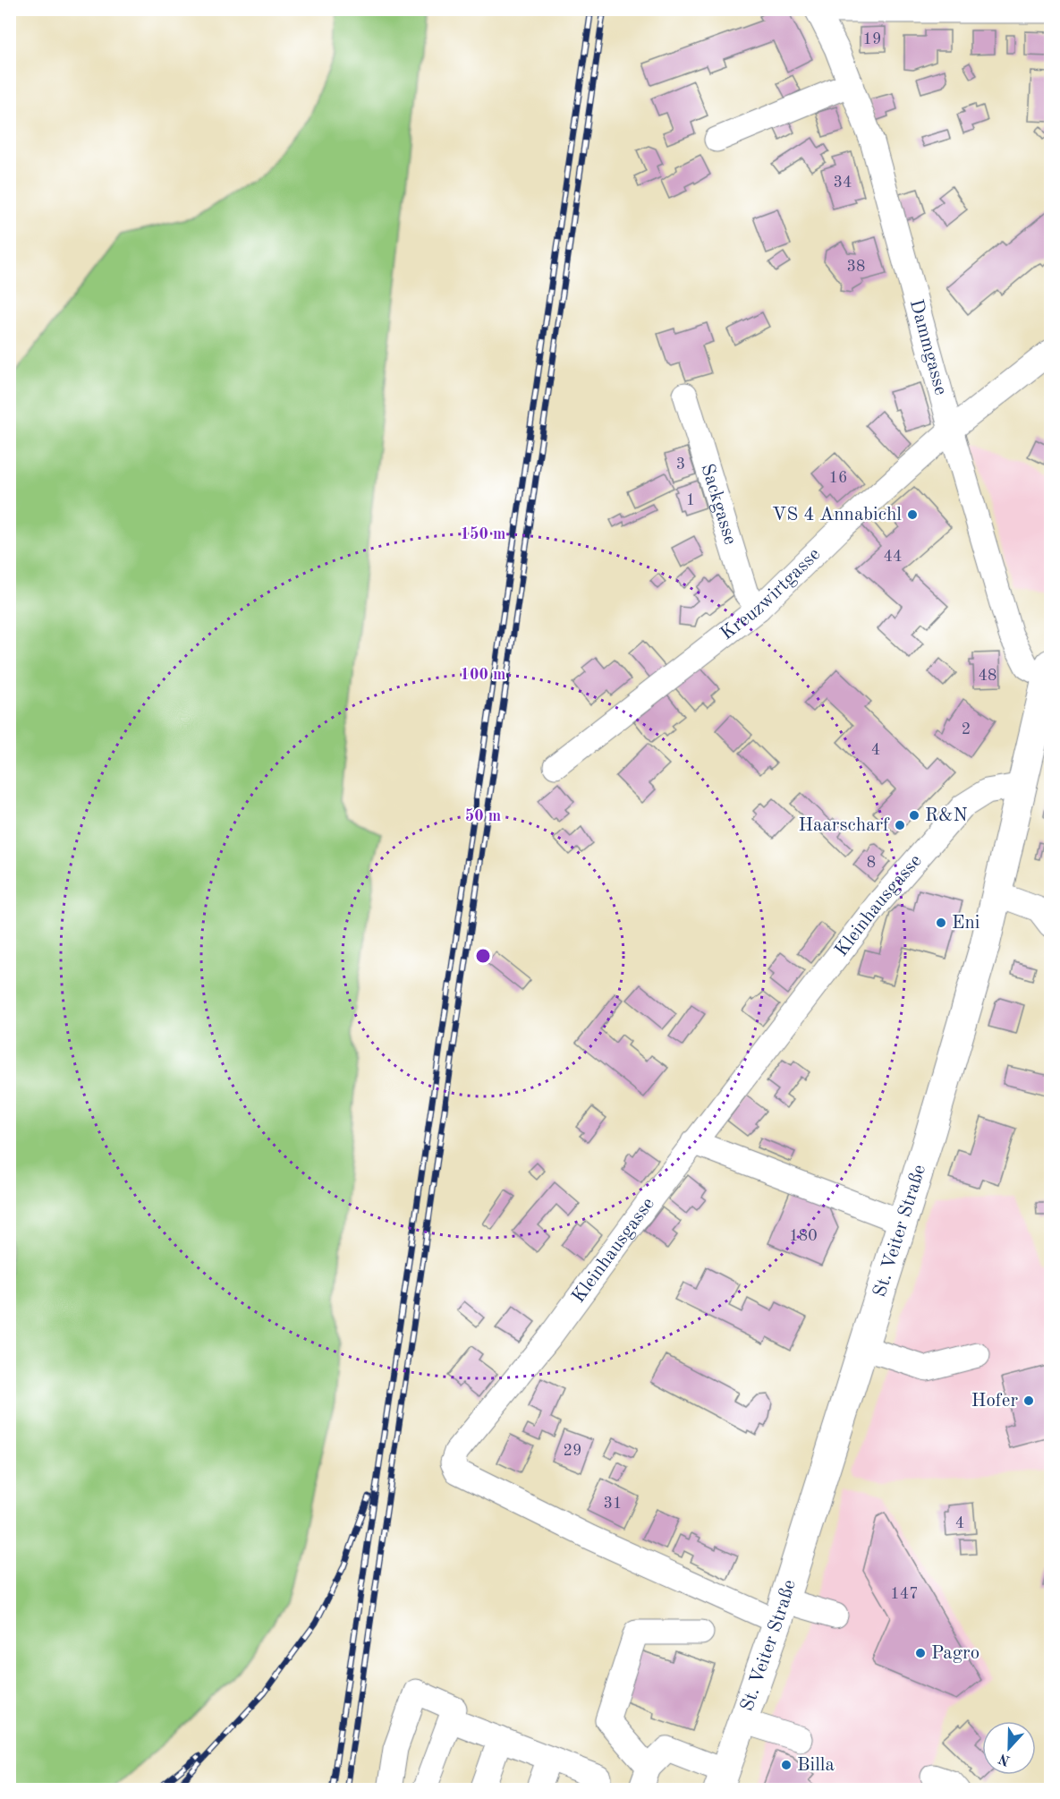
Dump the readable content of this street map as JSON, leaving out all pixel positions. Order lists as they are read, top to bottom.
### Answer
{
  "streets": {
    "main road": ["St. Veiter Straße"],
    "street": [
      "Dammgasse",
      "Sackgasse",
      "Kreuzwirtgasse",
      "Kleinhausgasse"
    ]
  },
  "crossings": [
    ["Dammgasse", "Kreuzwirtgasse"],
    ["Dammgasse", "St. Veiter Straße"],
    ["Sackgasse", "Kreuzwirtgasse"],
    ["Kleinhausgasse", "St. Veiter Straße"]
  ],
  "places": [
    "VS 4 Annabichl",
    "R&N",
    "Haarscharf",
    "Eni",
    "Hofer",
    "Pagro",
    "Billa"
  ],
  "house_numbers": [
    "19",
    "34",
    "38",
    "3",
    "16",
    "1",
    "44",
    "48",
    "2",
    "4",
    "8",
    "180",
    "29",
    "31",
    "4",
    "147"
  ],
  "north": "bottom",
  "rings": ["150 m", "100 m", "50 m"]
}
